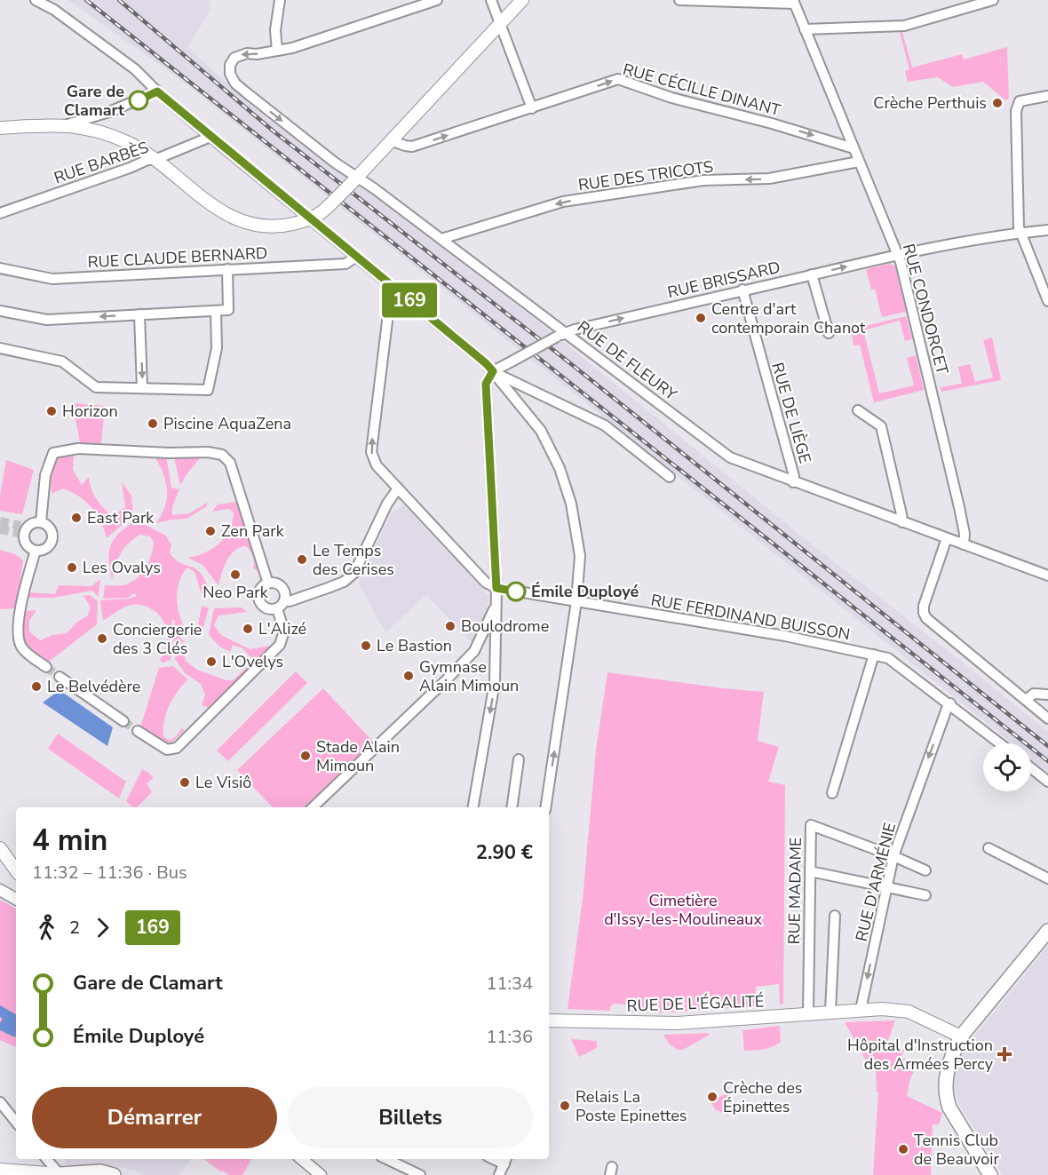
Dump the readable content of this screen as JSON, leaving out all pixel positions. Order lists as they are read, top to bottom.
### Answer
{
  "streets": {
    "main road": ["RUE DE L'ÉGALITÉ"],
    "street": [
      "RUE CÉCILLE DINANT",
      "RUE BARBÈS",
      "RUE DES TRICOTS",
      "RUE CLAUDE BERNARD",
      "RUE BRISSARD",
      "RUE CONDORCET",
      "RUE DE FLEURY",
      "RUE DE LIÈGE",
      "RUE FERDINAND BUISSON",
      "RUE D'ARMÉNIE",
      "RUE MADAME"
    ]
  },
  "crossings": [
    ["RUE CÉCILLE DINANT", "RUE CONDORCET"],
    ["RUE DES TRICOTS", "RUE CONDORCET"],
    ["RUE DES TRICOTS", "RUE DE FLEURY"],
    ["RUE BRISSARD", "RUE CONDORCET"],
    ["RUE BRISSARD", "RUE DE FLEURY"],
    ["RUE BRISSARD", "RUE DE LIÈGE"],
    ["RUE CONDORCET", "RUE DE FLEURY"],
    ["RUE DE FLEURY", "RUE DE LIÈGE"],
    ["RUE FERDINAND BUISSON", "RUE D'ARMÉNIE"],
    ["RUE D'ARMÉNIE", "RUE MADAME"],
    ["RUE D'ARMÉNIE", "RUE DE L'ÉGALITÉ"],
    ["RUE MADAME", "RUE DE L'ÉGALITÉ"]
  ],
  "one_way": ["RUE CÉCILLE DINANT", "RUE DES TRICOTS", "RUE BRISSARD"],
  "parks": ["Cimetière d'Issy-les-Moulineaux"],
  "places": {
    "other": [
      "Gare de Clamart",
      "Crèche Perthuis",
      "Centre d'art contemporain Chanot",
      "Horizon",
      "Piscine AquaZena",
      "East Park",
      "Zen Park",
      "Le Temps des Cerises",
      "Les Ovalys",
      "Neo Park",
      "Émile Duployé",
      "Boulodrome",
      "L'Alizé",
      "Conciergerie des 3 Clés",
      "Le Bastion",
      "L'Ovelys",
      "Gymnase Alain Mimoun",
      "Le Belvédère",
      "Stade Alain Mimoun",
      "Le Visiô",
      "Crèche des Épinettes",
      "Relais La Poste Epinettes",
      "Tennis Club de Beauvoir"
    ],
    "health": ["Hôpital d'Instruction des Armées Percy"]
  },
  "lines": ["bus line 169"],
  "page": {
    "on_map": "169",
    "heading": ["4 min", "11:32 – 11:36 · Bus", "2.90 €"],
    "legs": ["2", "169"],
    "list": [
      {
        "name": "Gare de Clamart",
        "value": "11:34"
      },
      {
        "name": "Émile Duployé",
        "value": "11:36"
      }
    ],
    "buttons": ["Démarrer", "Billets"]
  }
}
